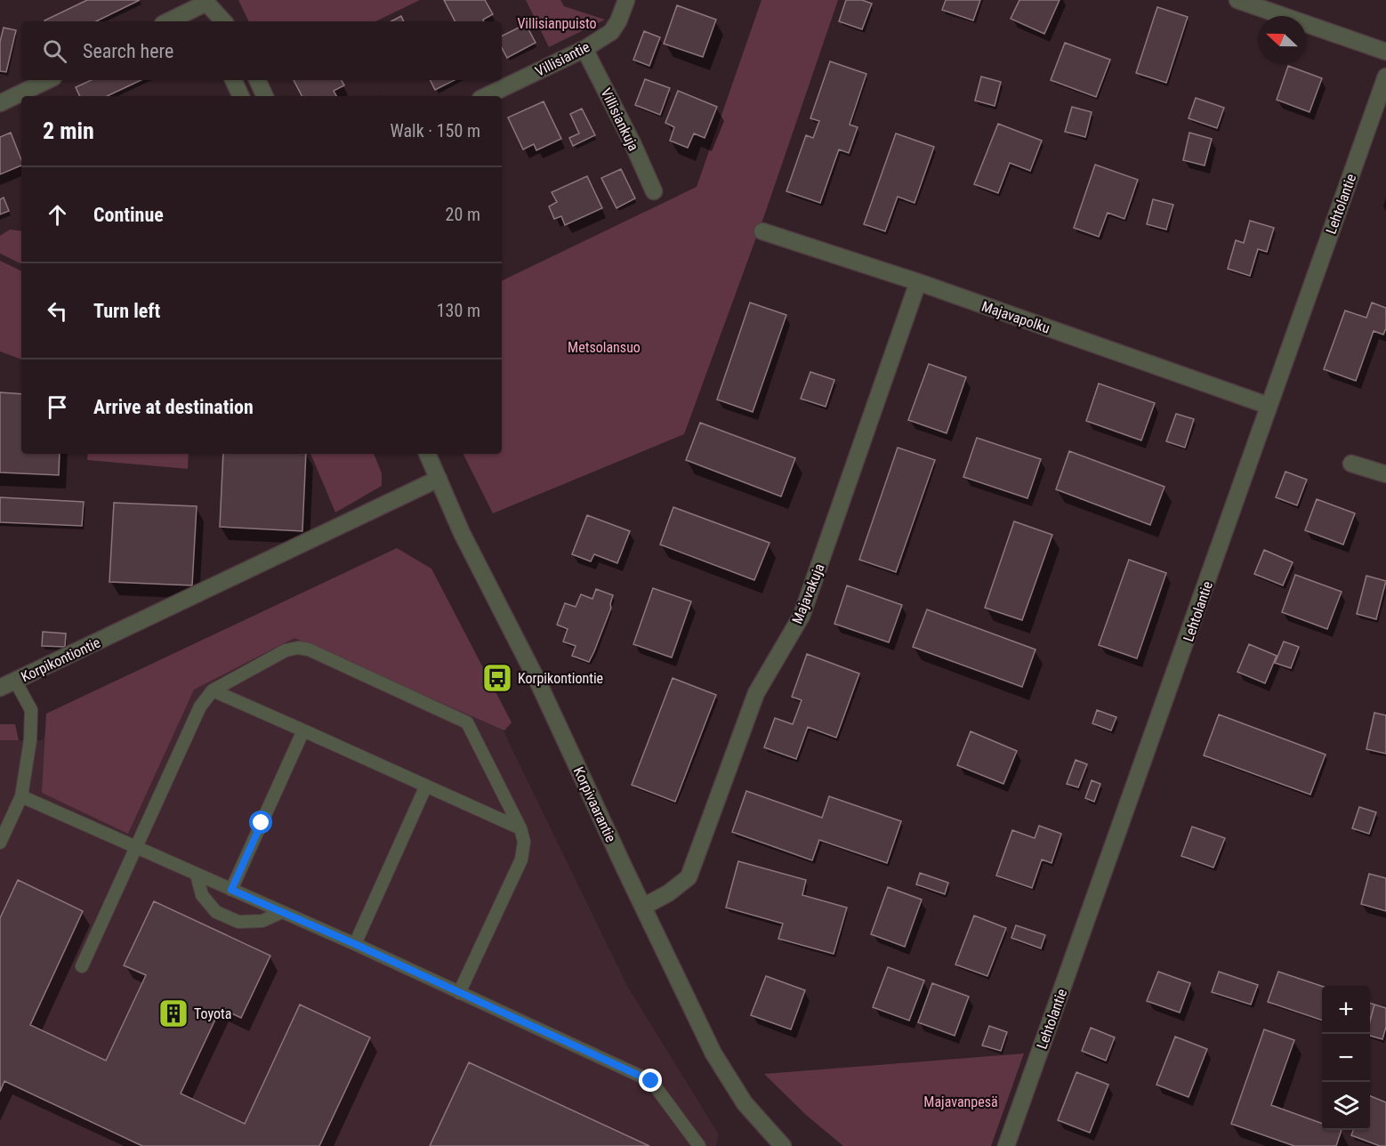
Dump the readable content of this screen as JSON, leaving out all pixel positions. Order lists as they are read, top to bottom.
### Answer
{
  "streets": {
    "street": [
      "Villisiantie",
      "Villisiankuja",
      "Lehtolantie",
      "Majavapolku",
      "Majavakuja",
      "Korpikontiontie",
      "Korpivaarantie"
    ]
  },
  "crossings": [
    ["Villisiantie", "Villisiankuja"],
    ["Lehtolantie", "Majavapolku"],
    ["Majavapolku", "Majavakuja"],
    ["Majavakuja", "Korpivaarantie"],
    ["Korpikontiontie", "Korpivaarantie"]
  ],
  "parks": ["Villisianpuisto", "Metsolansuo", "Majavanpesä"],
  "places": {
    "bus stop": ["Korpikontiontie"],
    "building": ["Toyota"]
  },
  "north": "left",
  "page": {
    "search": "Search here",
    "heading": ["2 min", "Walk · 150 m"],
    "list": [
      ["Continue", "20 m"],
      ["Turn left", "130 m"],
      "Arrive at destination"
    ],
    "map_buttons": ["+", "−"]
  }
}
